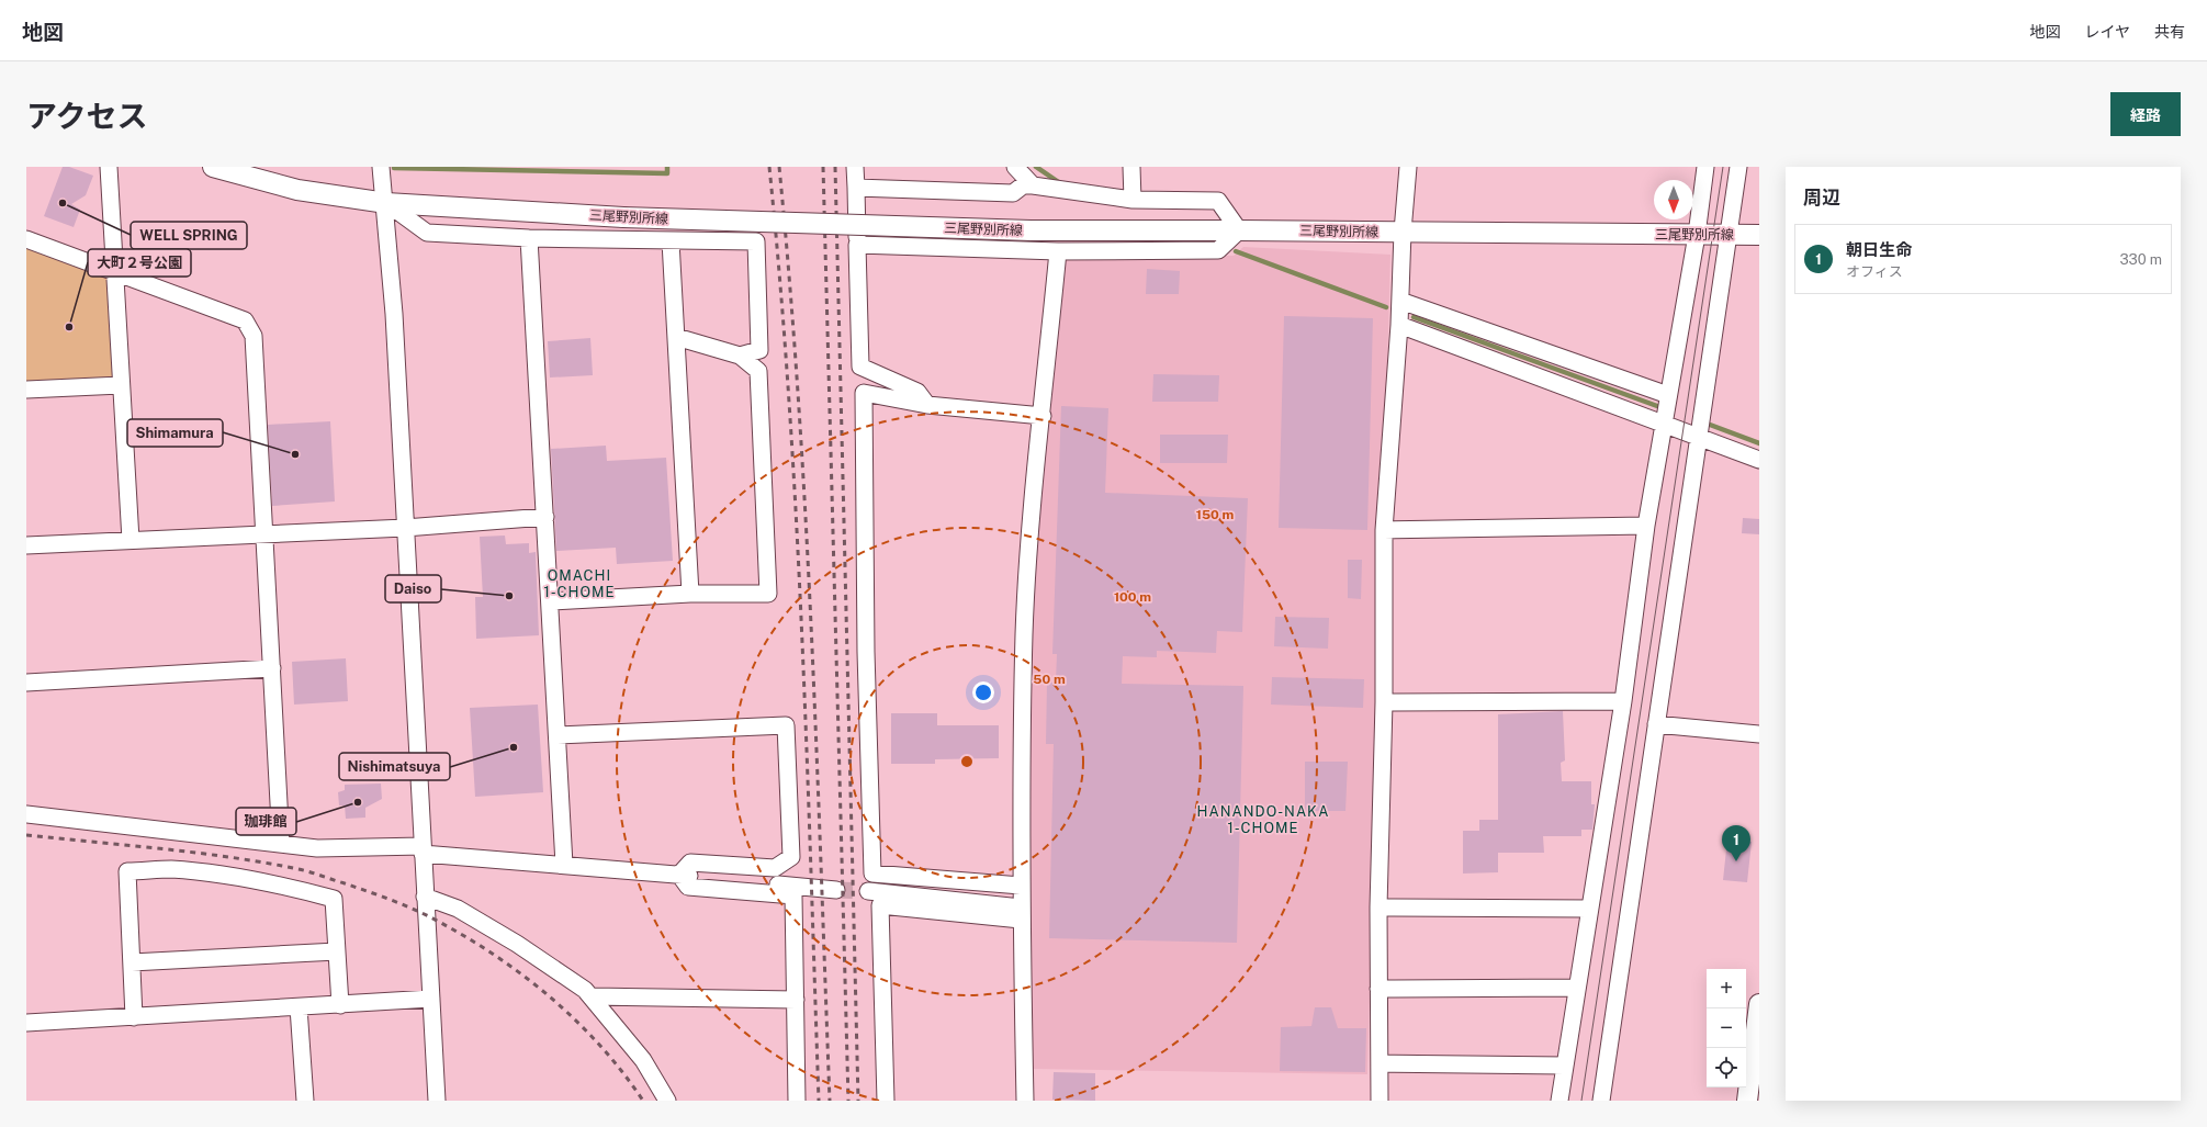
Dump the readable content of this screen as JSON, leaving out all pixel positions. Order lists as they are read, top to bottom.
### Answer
{
  "streets": {
    "main road": ["三尾野別所線"]
  },
  "districts": ["OMACHI 1-CHOME", "HANANDO-NAKA 1-CHOME"],
  "places": [
    "WELL SPRING",
    "大町２号公園",
    "Shimamura",
    "Daiso",
    "Nishimatsuya",
    "珈琲館"
  ],
  "north": "bottom",
  "page": {
    "header": "地図",
    "nav": ["地図", "レイヤ", "共有"],
    "title": "アクセス",
    "buttons": "経路",
    "heading": "周辺",
    "list": [
      {
        "mark": "1",
        "name": "朝日生命",
        "note": "オフィス",
        "value": "330 m"
      }
    ],
    "pins": "1",
    "map_buttons": ["+", "−"]
  },
  "rings": ["150 m", "100 m", "50 m"]
}
